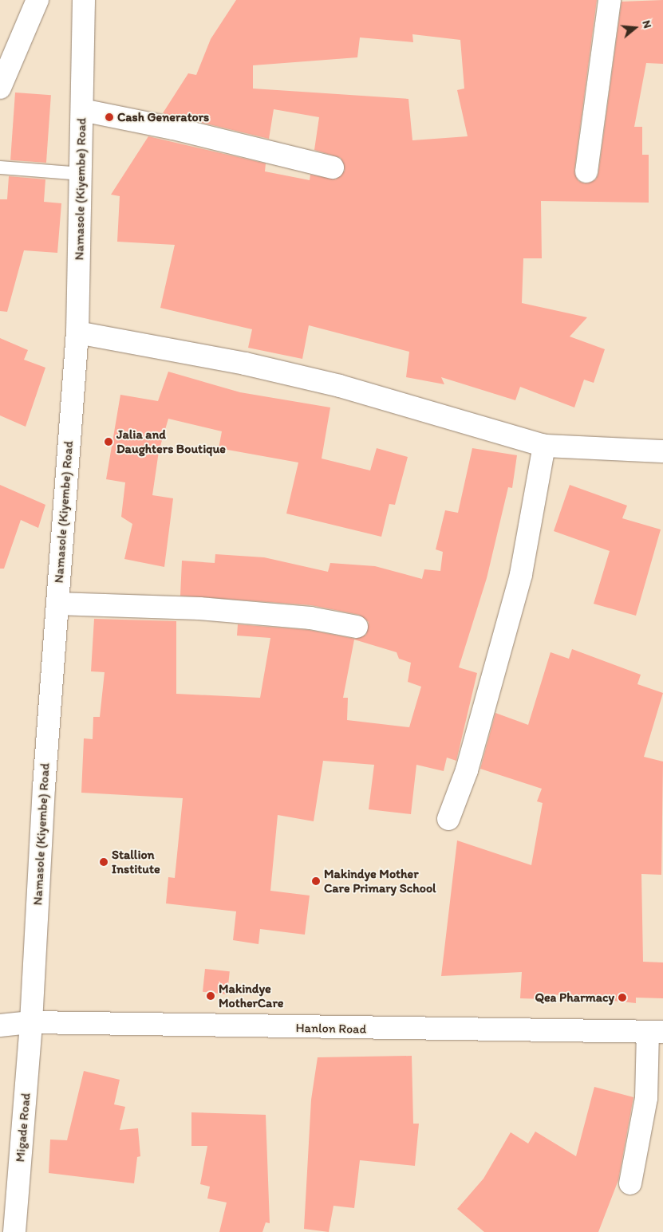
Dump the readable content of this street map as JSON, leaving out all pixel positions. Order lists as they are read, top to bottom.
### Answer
{
  "streets": {
    "street": ["Namasole (Kiyembe) Road", "Hanlon Road", "Migade Road"]
  },
  "crossings": [
    ["Namasole (Kiyembe) Road", "Hanlon Road"],
    ["Namasole (Kiyembe) Road", "Migade Road"],
    ["Hanlon Road", "Migade Road"]
  ],
  "places": [
    "Cash Generators",
    "Jalia and Daughters Boutique",
    "Stallion Institute",
    "Makindye Mother Care Primary School",
    "Makindye MotherCare",
    "Qea Pharmacy"
  ],
  "north": "right"
}
